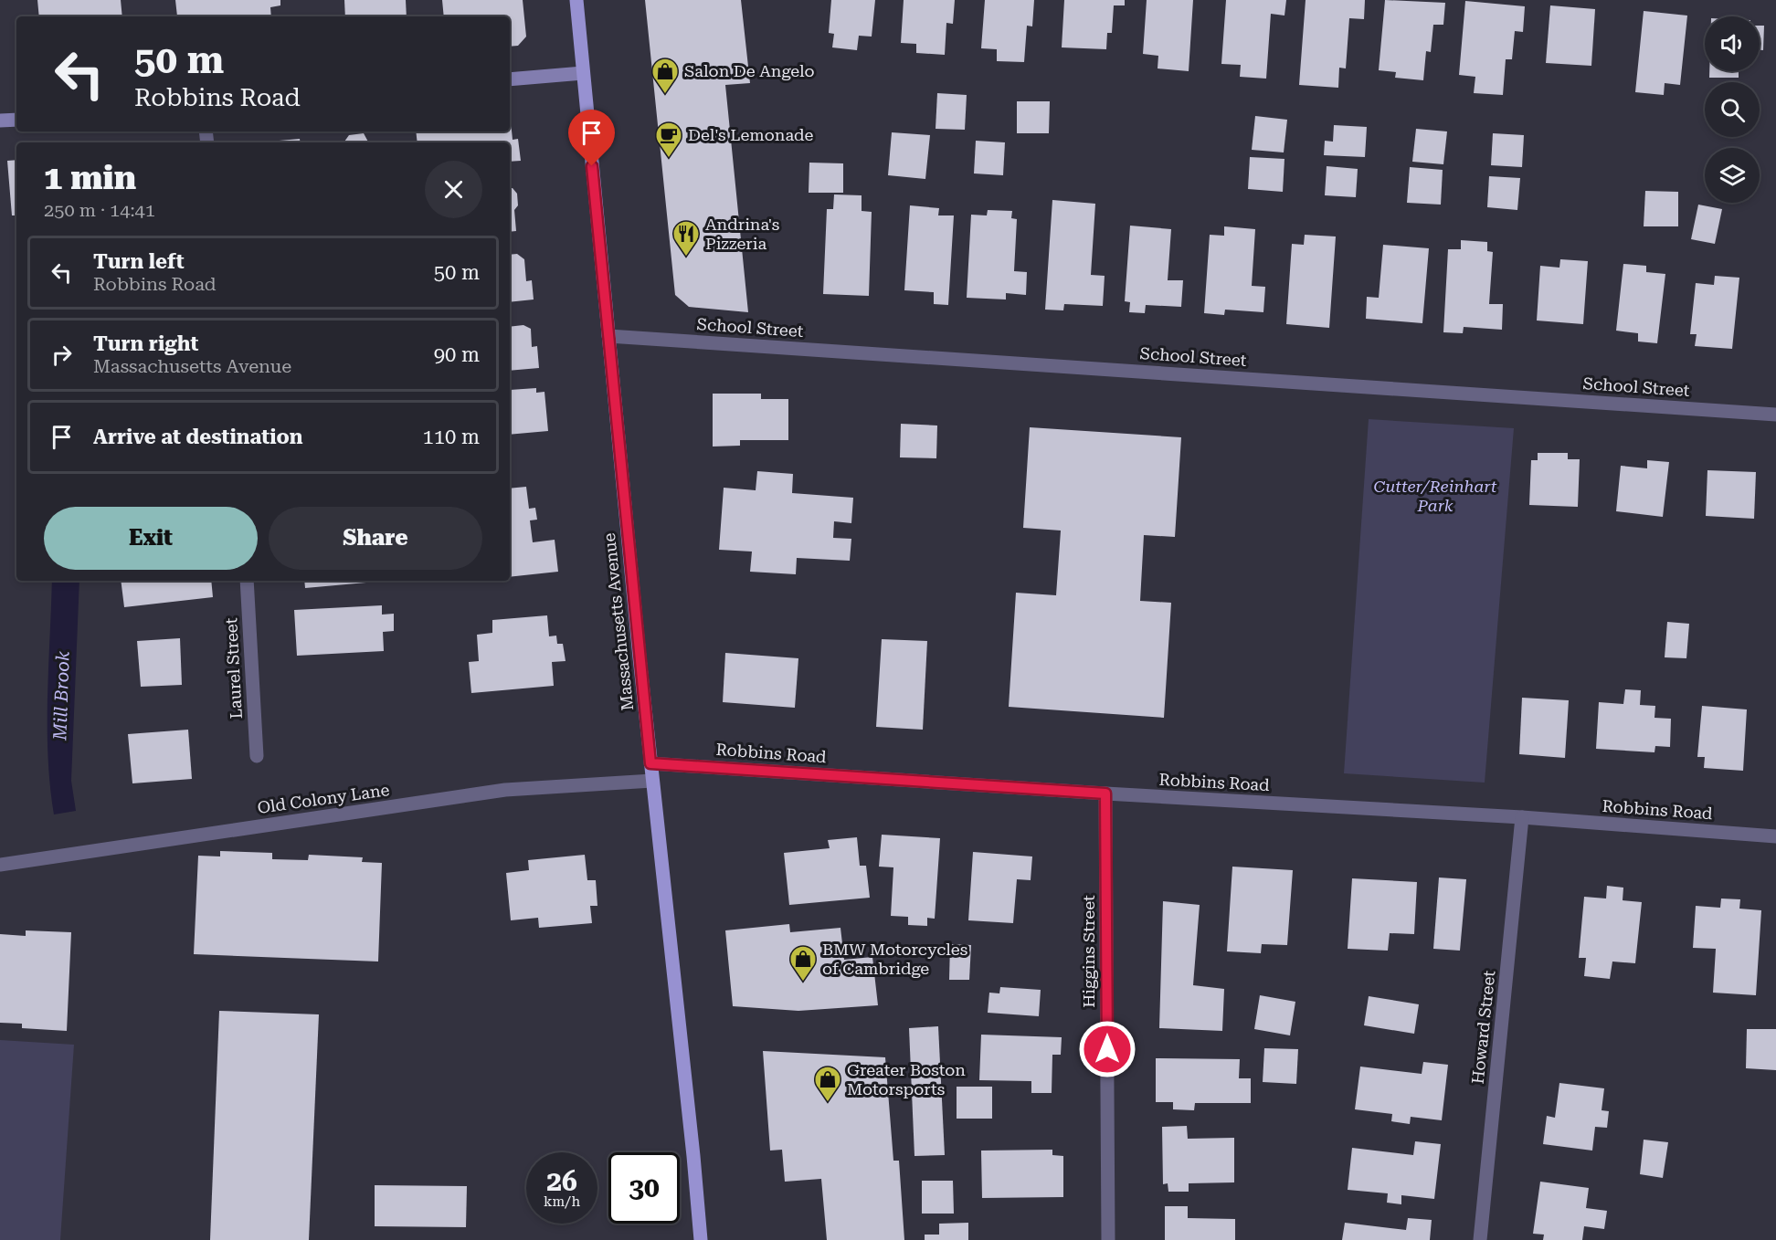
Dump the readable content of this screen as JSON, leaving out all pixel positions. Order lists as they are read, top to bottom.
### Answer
{
  "streets": {
    "main road": ["Massachusetts Avenue"],
    "street": [
      "School Street",
      "Laurel Street",
      "Robbins Road",
      "Old Colony Lane",
      "Higgins Street",
      "Howard Street"
    ]
  },
  "crossings": [
    ["School Street", "Massachusetts Avenue"],
    ["Massachusetts Avenue", "Robbins Road"],
    ["Massachusetts Avenue", "Old Colony Lane"],
    ["Robbins Road", "Higgins Street"],
    ["Robbins Road", "Howard Street"]
  ],
  "water": ["Mill Brook"],
  "parks": ["Cutter/Reinhart Park"],
  "places": {
    "shop": ["Salon De Angelo", "BMW Motorcycles of Cambridge", "Greater Boston Motorsports"],
    "cafe": ["Del's Lemonade"],
    "restaurant": ["Andrina's Pizzeria"]
  },
  "page": {
    "turn": ["50 m", "Robbins Road"],
    "heading": ["1 min", "250 m · 14:41"],
    "list": [
      {
        "name": "Turn left",
        "note": "Robbins Road",
        "value": "50 m"
      },
      {
        "name": "Turn right",
        "note": "Massachusetts Avenue",
        "value": "90 m"
      },
      {
        "name": "Arrive at destination",
        "value": "110 m"
      }
    ],
    "buttons": ["Exit", "Share"],
    "speed": "26 km/h",
    "limit": "30"
  }
}
